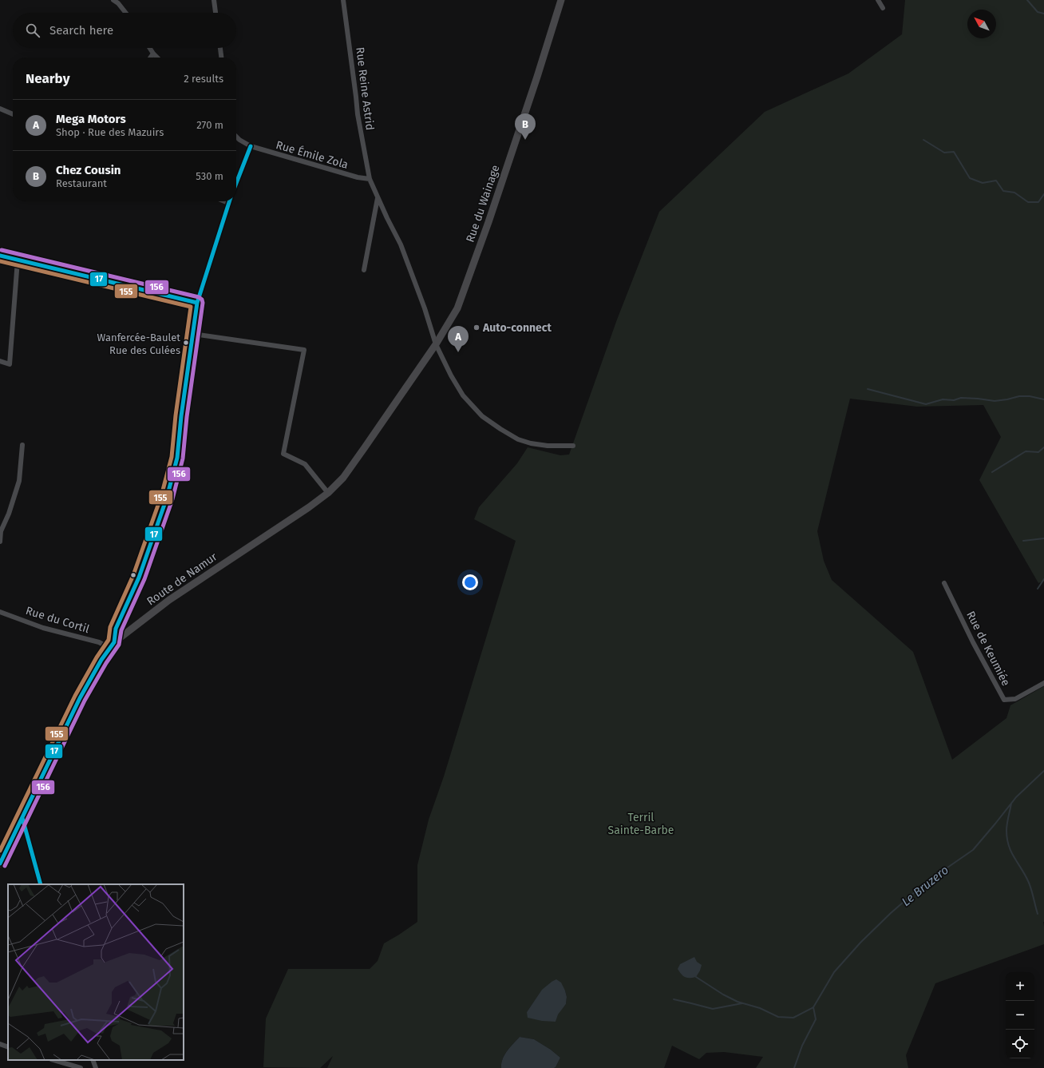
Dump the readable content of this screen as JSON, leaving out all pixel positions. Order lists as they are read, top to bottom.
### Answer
{
  "streets": {
    "main road": ["Rue du Wainage", "Route de Namur"],
    "street": [
      "Rue Reine Astrid",
      "Rue Émile Zola",
      "Rue du Cortil",
      "Rue de Keumiée"
    ]
  },
  "crossings": [
    ["Rue Reine Astrid", "Rue Émile Zola"],
    ["Rue Reine Astrid", "Rue du Wainage"],
    ["Rue du Wainage", "Route de Namur"],
    ["Route de Namur", "Rue du Cortil"]
  ],
  "water": ["Le Bruzero"],
  "parks": ["Terril Sainte-Barbe"],
  "places": ["Auto-connect", "Wanfercée-Baulet Rue des Culées"],
  "lines": ["transit line 17", "transit line 156", "transit line 155"],
  "north": "top left",
  "page": {
    "search": "Search here",
    "heading": ["Nearby", "2 results"],
    "list": [
      {
        "mark": "A",
        "name": "Mega Motors",
        "note": "Shop · Rue des Mazuirs",
        "value": "270 m"
      },
      {
        "mark": "B",
        "name": "Chez Cousin",
        "note": "Restaurant",
        "value": "530 m"
      }
    ],
    "pins": ["B", "A"],
    "map_buttons": ["+", "−"]
  }
}
